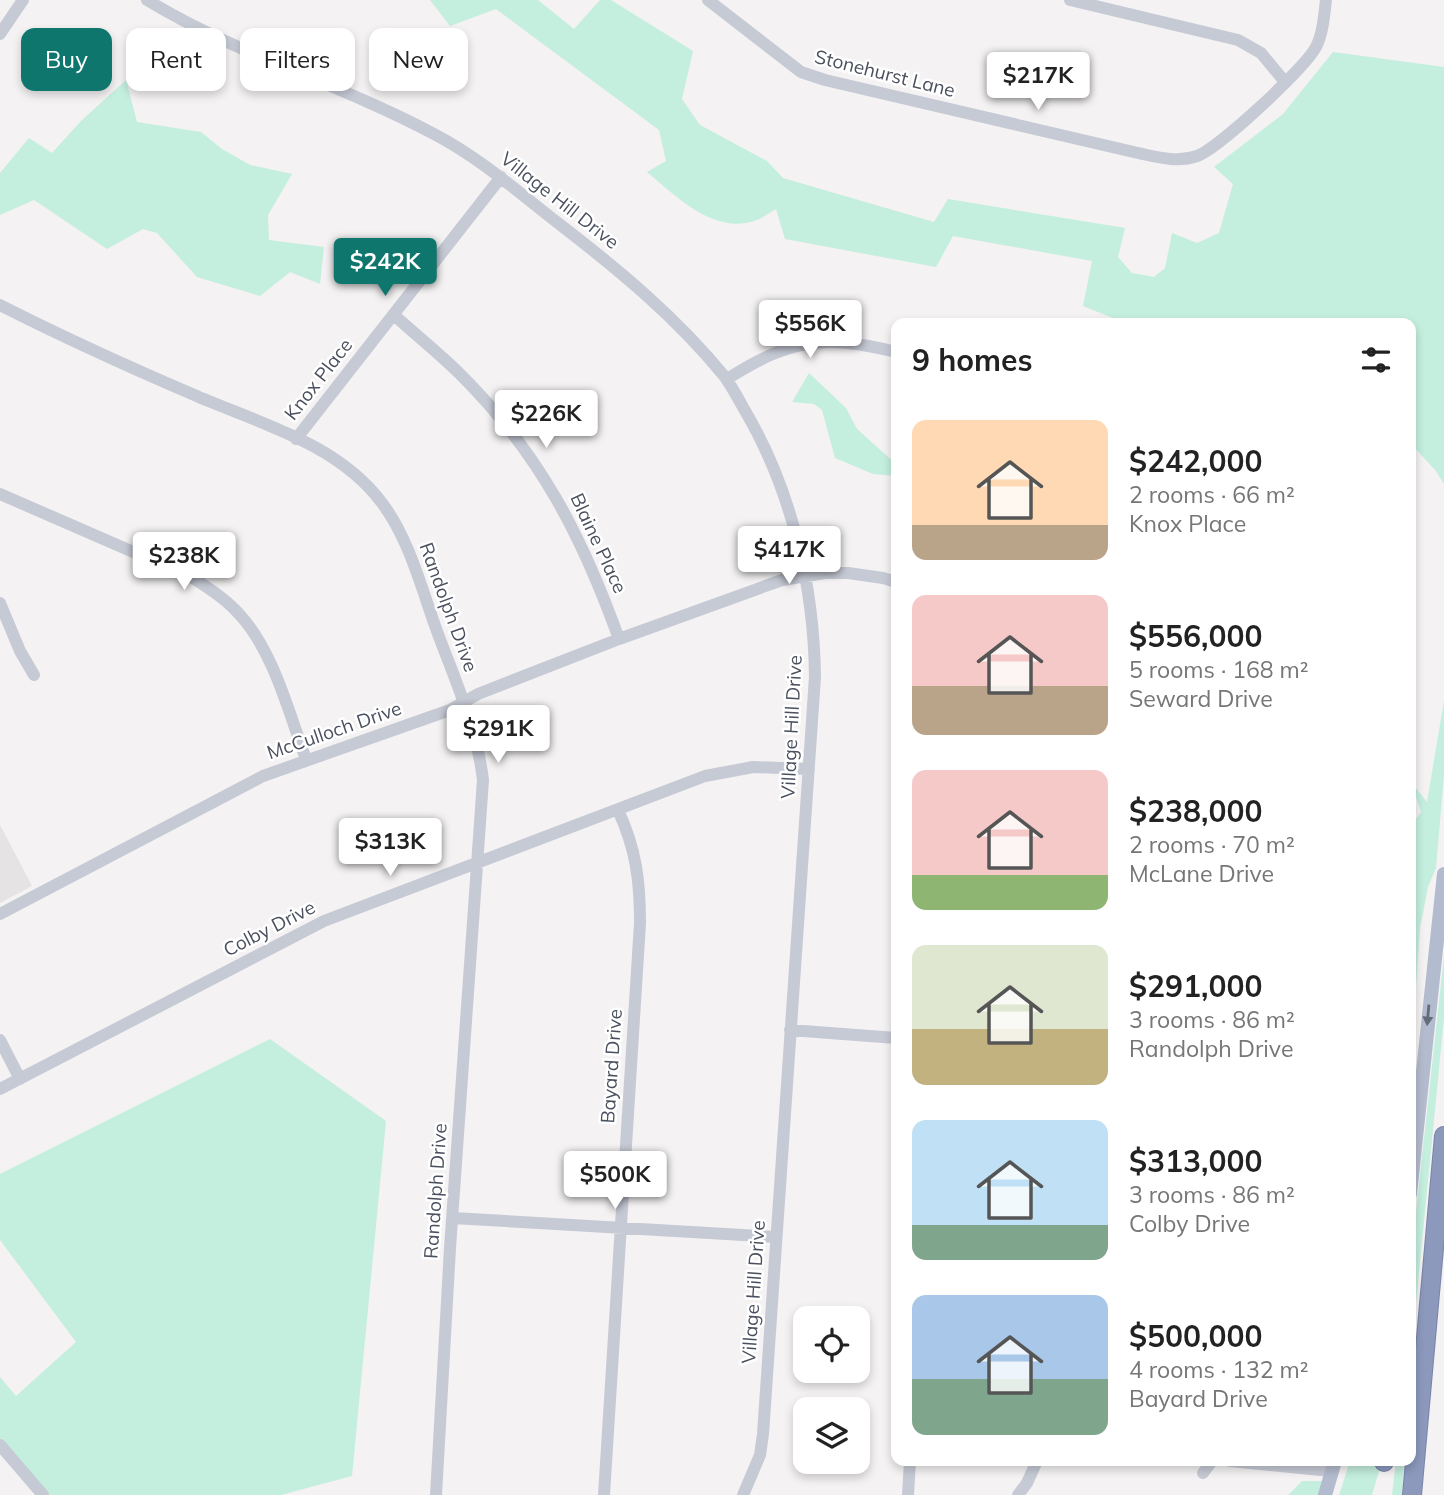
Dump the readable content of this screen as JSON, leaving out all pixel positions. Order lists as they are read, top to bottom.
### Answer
{
  "streets": {
    "street": [
      "Stonehurst Lane",
      "Village Hill Drive",
      "Knox Place",
      "Blaine Place",
      "Randolph Drive",
      "McCulloch Drive",
      "Colby Drive",
      "Bayard Drive"
    ]
  },
  "crossings": [
    ["Village Hill Drive", "Knox Place"],
    ["Village Hill Drive", "McCulloch Drive"],
    ["Village Hill Drive", "Colby Drive"],
    ["Knox Place", "Blaine Place"],
    ["Knox Place", "Randolph Drive"],
    ["Blaine Place", "McCulloch Drive"],
    ["Randolph Drive", "McCulloch Drive"],
    ["Randolph Drive", "Colby Drive"],
    ["Colby Drive", "Bayard Drive"]
  ],
  "page": {
    "chip": [
      "Buy",
      "Rent",
      "Filters",
      "New"
    ],
    "price": [
      "$217K",
      "$242K",
      "$556K",
      "$226K",
      "$417K",
      "$238K",
      "$291K",
      "$313K",
      "$500K"
    ],
    "heading": "9 homes",
    "list": [
      {
        "name": "$242,000",
        "note": "2 rooms · 66 m² · Knox Place"
      },
      {
        "name": "$556,000",
        "note": "5 rooms · 168 m² · Seward Drive"
      },
      {
        "name": "$238,000",
        "note": "2 rooms · 70 m² · McLane Drive"
      },
      {
        "name": "$291,000",
        "note": "3 rooms · 86 m² · Randolph Drive"
      },
      {
        "name": "$313,000",
        "note": "3 rooms · 86 m² · Colby Drive"
      },
      {
        "name": "$500,000",
        "note": "4 rooms · 132 m² · Bayard Drive"
      }
    ]
  }
}
